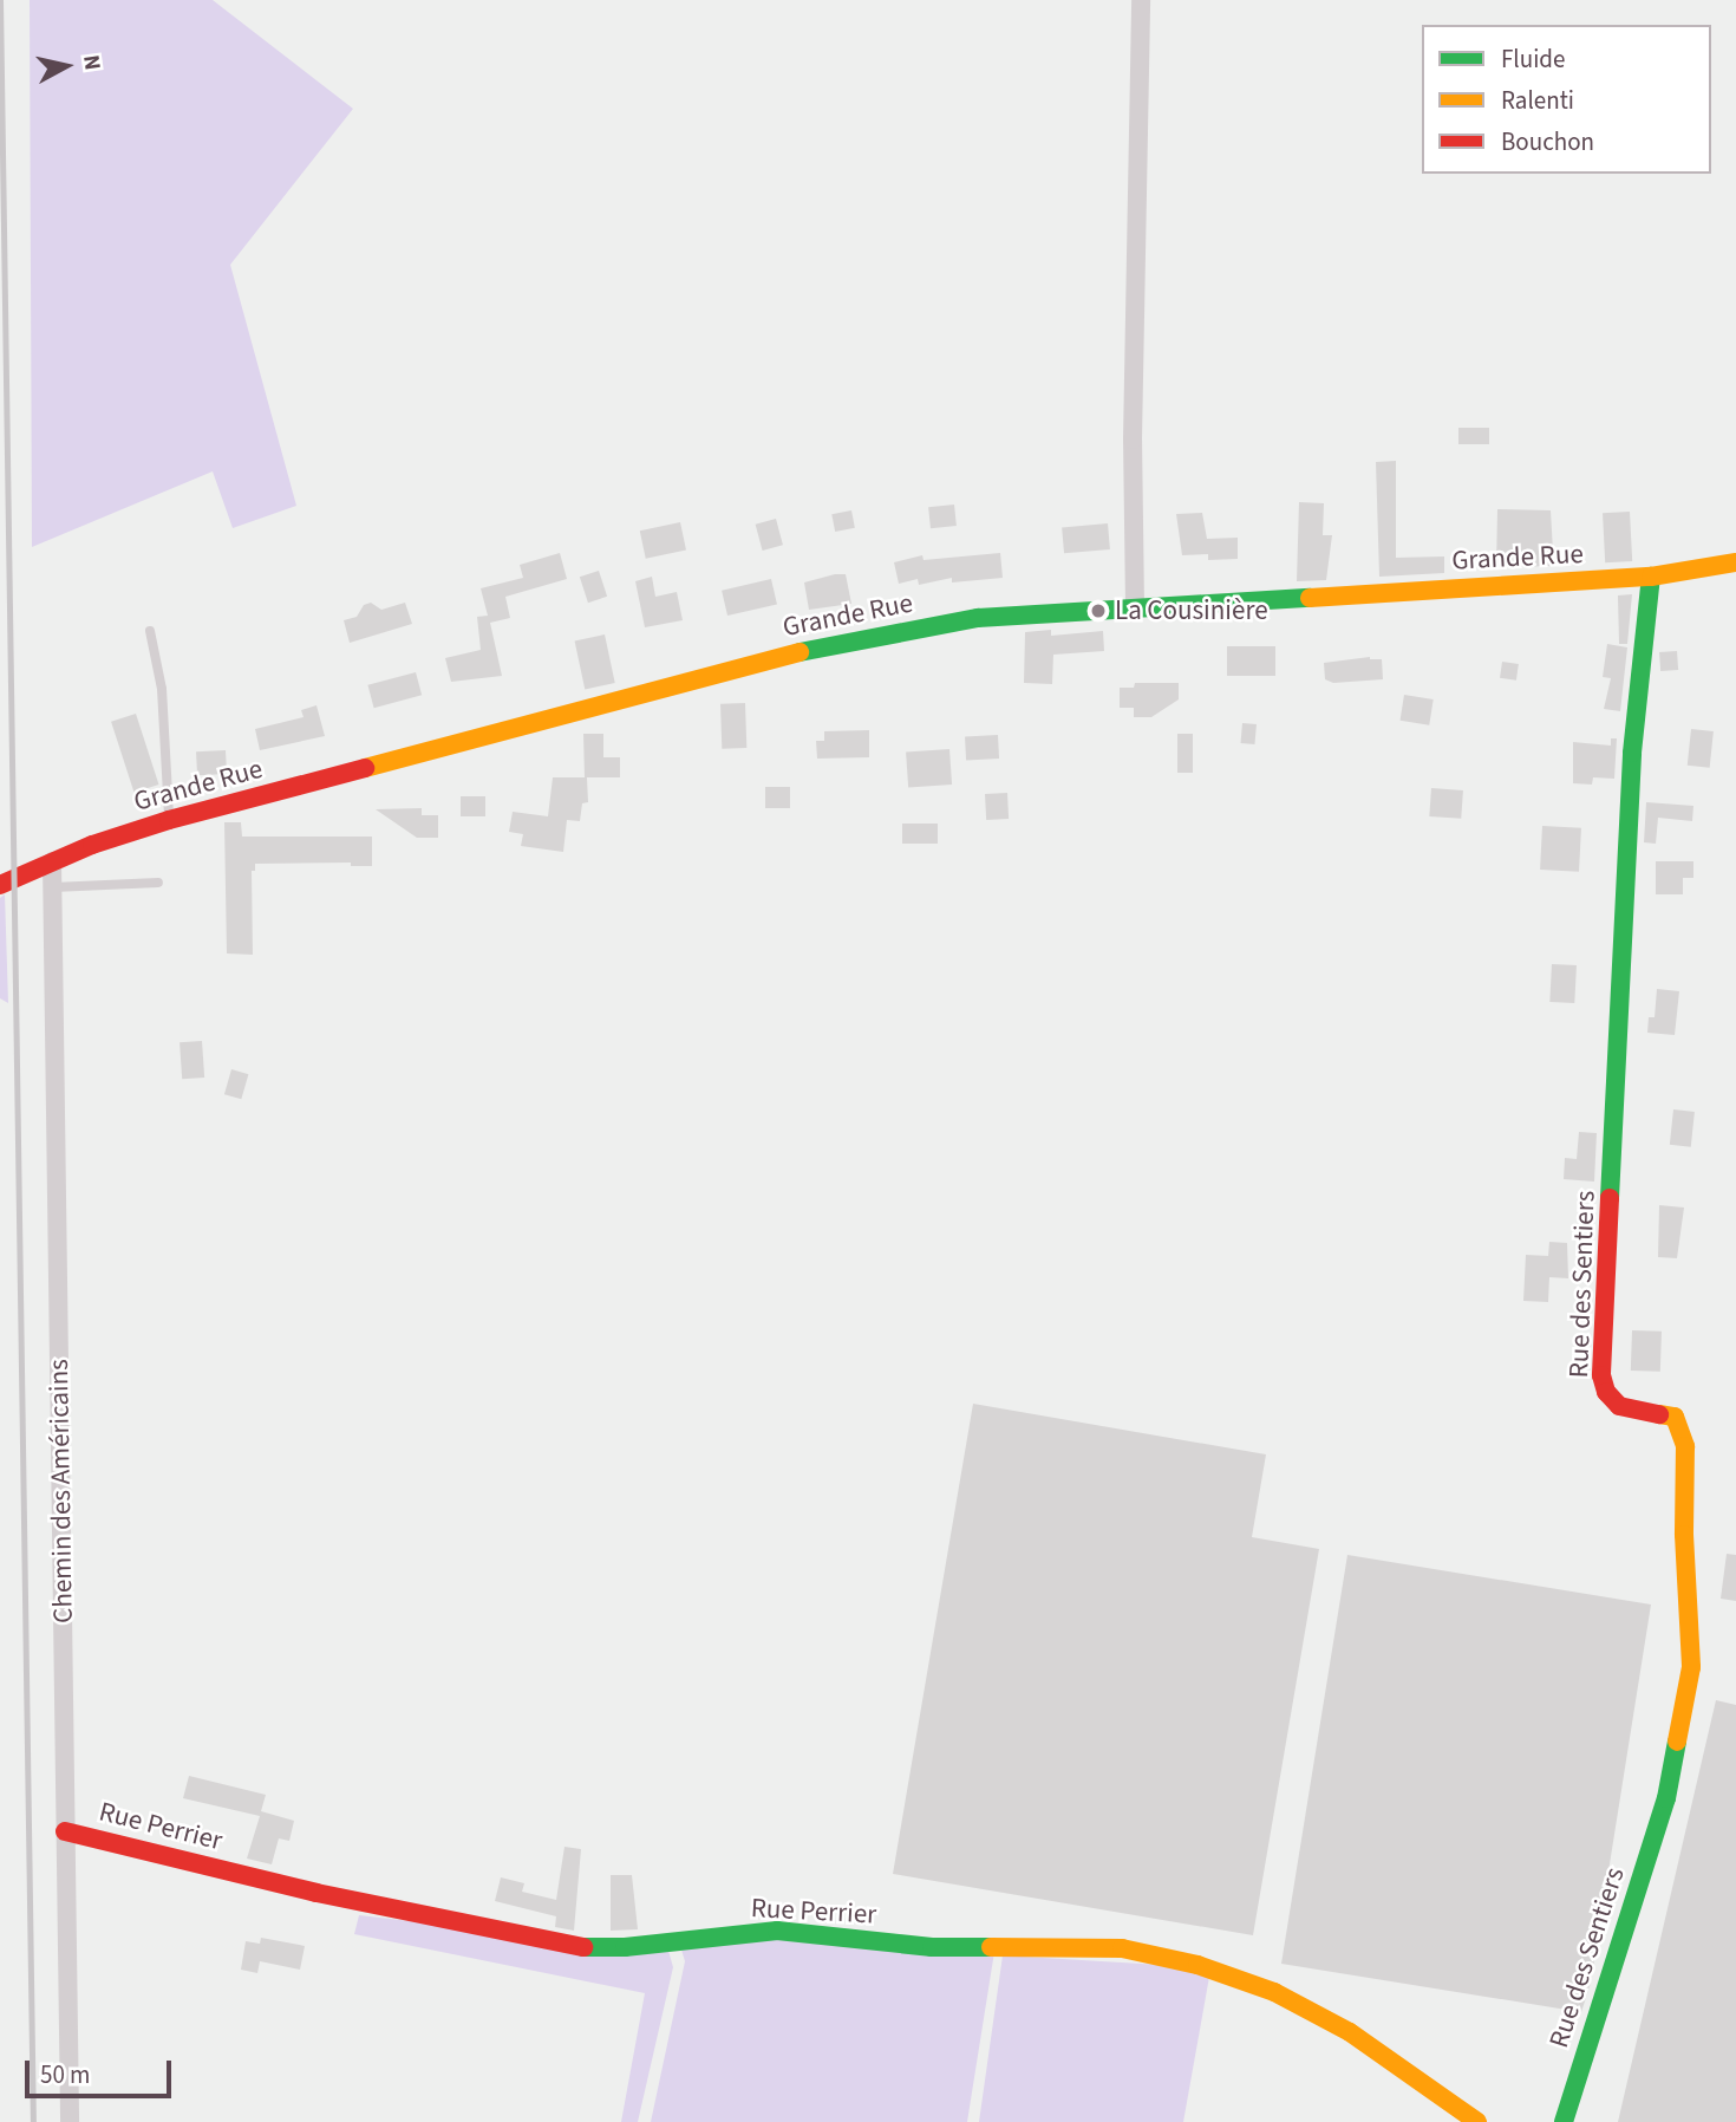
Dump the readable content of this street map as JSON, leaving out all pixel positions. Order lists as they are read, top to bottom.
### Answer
{
  "streets": {
    "street": [
      "Grande Rue",
      "Rue des Sentiers",
      "Chemin des Américains",
      "Rue Perrier"
    ]
  },
  "crossings": [
    ["Grande Rue", "Rue des Sentiers"],
    ["Grande Rue", "Chemin des Américains"],
    ["Chemin des Américains", "Rue Perrier"]
  ],
  "places": ["La Cousinière"],
  "legend": ["Fluide", "Ralenti", "Bouchon"],
  "scale_bar": "50 m",
  "north": "right"
}
